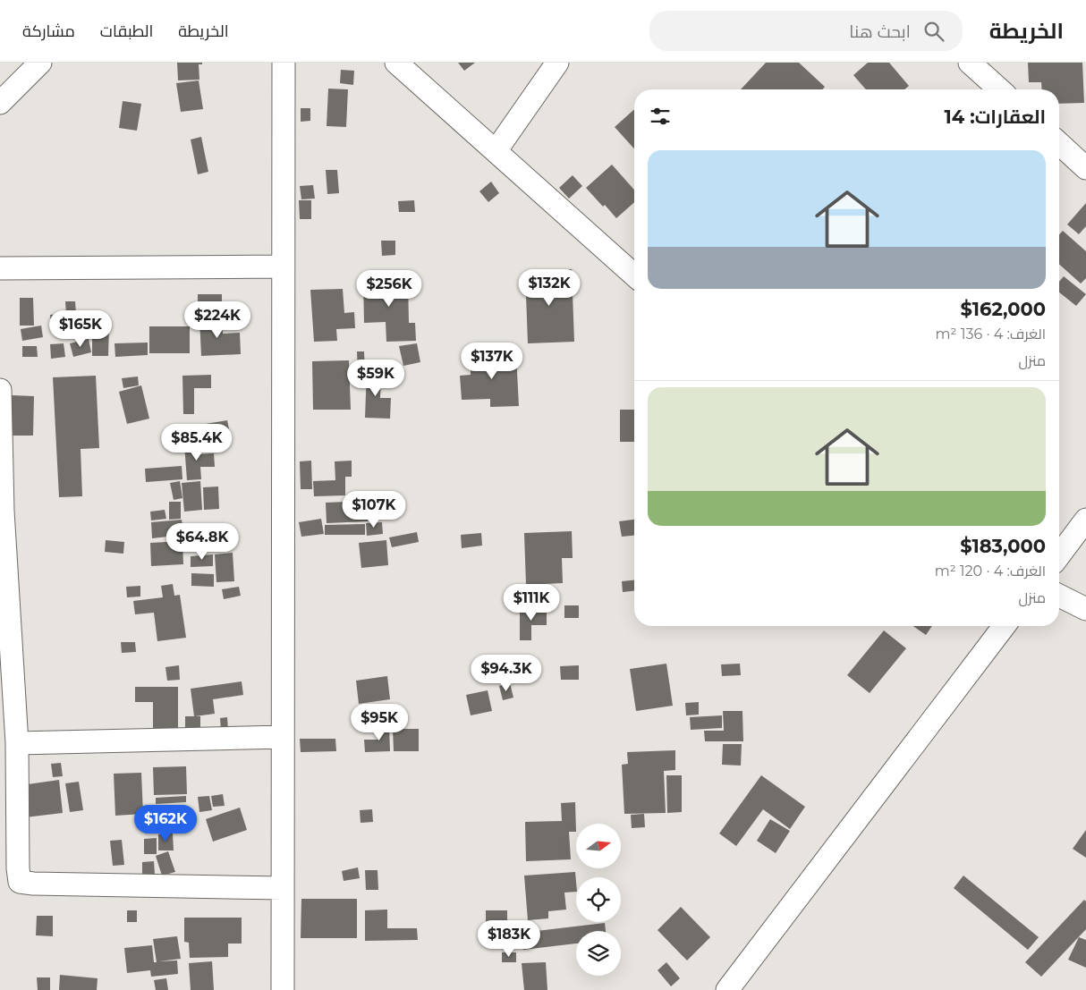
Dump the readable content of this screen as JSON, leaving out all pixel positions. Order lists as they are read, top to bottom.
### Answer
{
  "north": "right",
  "page": {
    "header": "الخريطة",
    "search": "ابحث هنا",
    "nav": ["الخريطة", "الطبقات", "مشاركة"],
    "heading": "العقارات: 14",
    "list": [
      {
        "name": "$162,000",
        "note": "الغرف: 4 · 136 m² · منزل"
      },
      {
        "name": "$183,000",
        "note": "الغرف: 4 · 120 m² · منزل"
      }
    ],
    "price": [
      "$132K",
      "$256K",
      "$224K",
      "$165K",
      "$137K",
      "$59K",
      "$85.4K",
      "$107K",
      "$64.8K",
      "$111K",
      "$94.3K",
      "$95K",
      "$162K",
      "$183K"
    ]
  }
}
